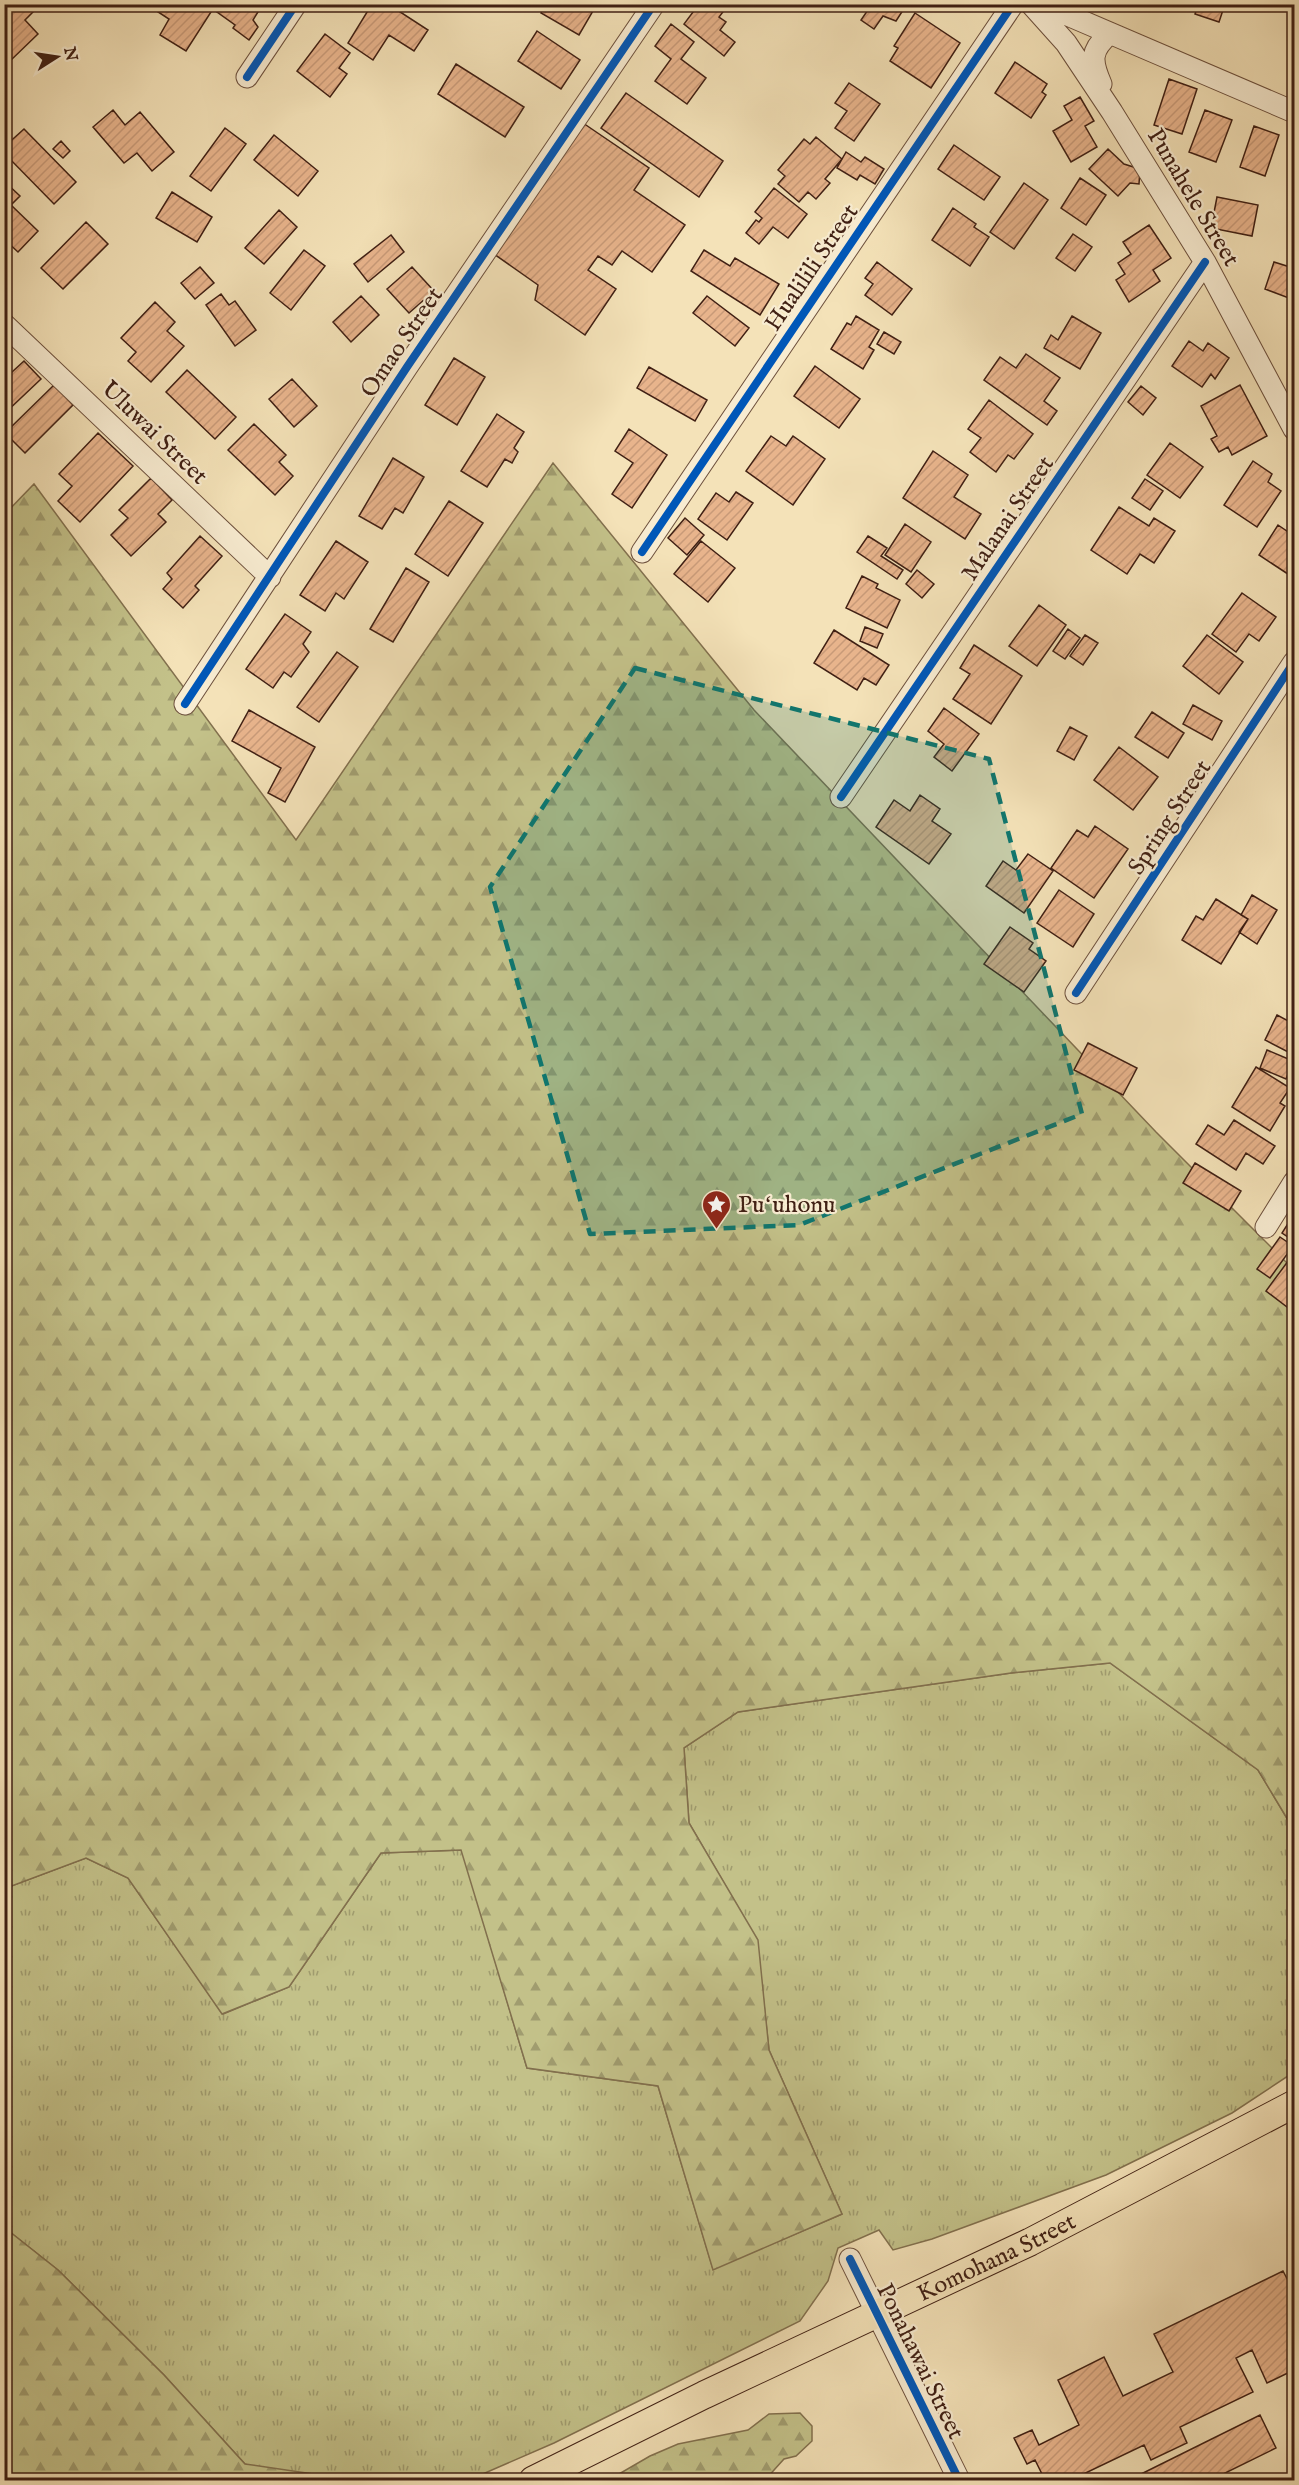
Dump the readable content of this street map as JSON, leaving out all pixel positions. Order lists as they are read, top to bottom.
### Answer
{
  "streets": {
    "main road": ["Komohana Street"],
    "street": [
      "Punahele Street",
      "Hualilili Street",
      "Omao Street",
      "Uluwai Street",
      "Malanai Street",
      "Spring Street",
      "Ponahawai Street"
    ]
  },
  "crossings": [
    ["Punahele Street", "Malanai Street"],
    ["Omao Street", "Uluwai Street"],
    ["Komohana Street", "Ponahawai Street"]
  ],
  "places": {
    "place": ["Puʻuhonu"]
  },
  "north": "right"
}
